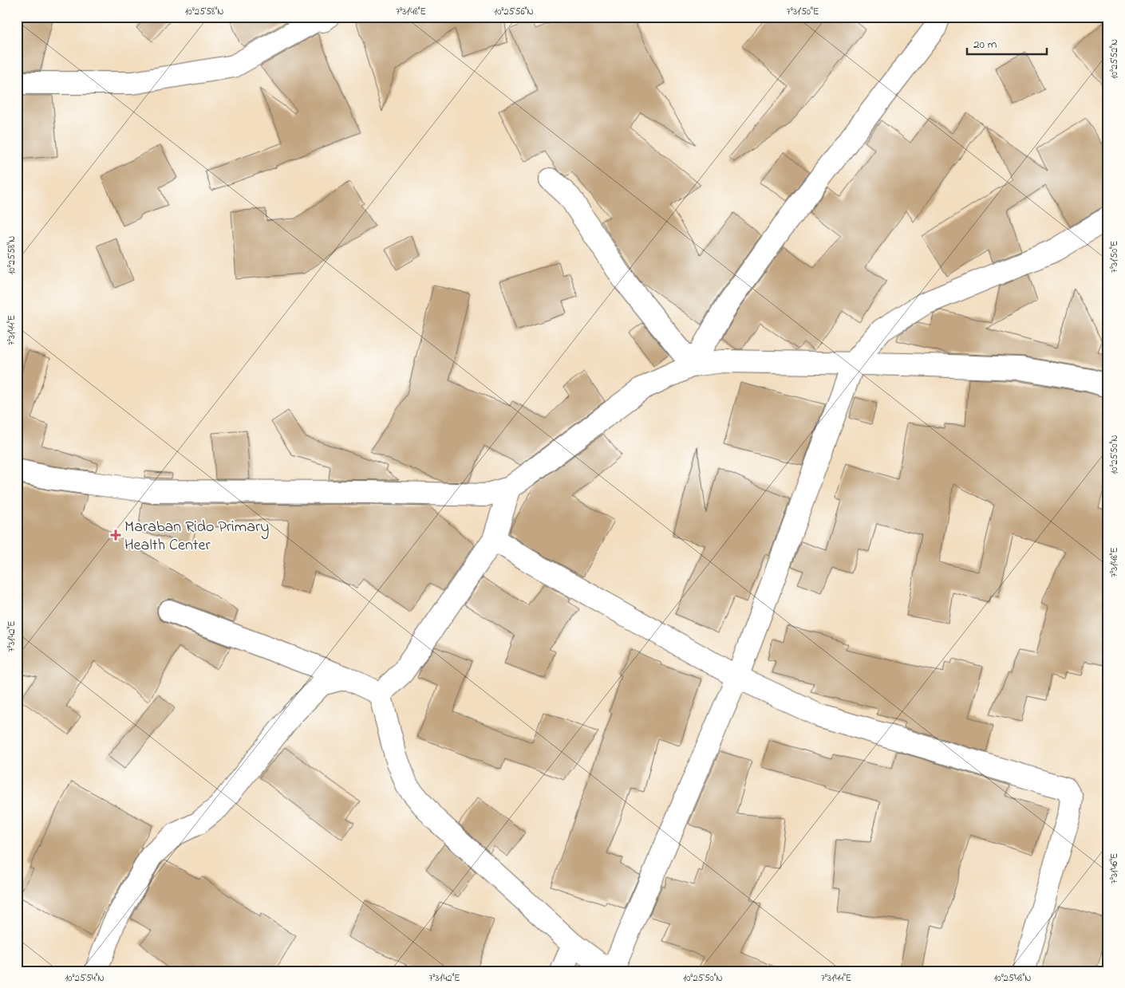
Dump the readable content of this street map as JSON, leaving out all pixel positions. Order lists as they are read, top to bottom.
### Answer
{
  "places": {
    "health": ["Maraban Rido Primary Health Center"]
  },
  "scale_bar": "20 m",
  "coordinates": [
    "10°25'58\"N",
    "7°31'48\"E",
    "10°25'56\"N",
    "7°31'50\"E",
    "10°25'52\"N",
    "7°31'44\"E",
    "10°25'50\"N",
    "7°31'42\"E",
    "7°31'46\"E",
    "10°25'54\"N",
    "10°25'48\"N"
  ]
}
